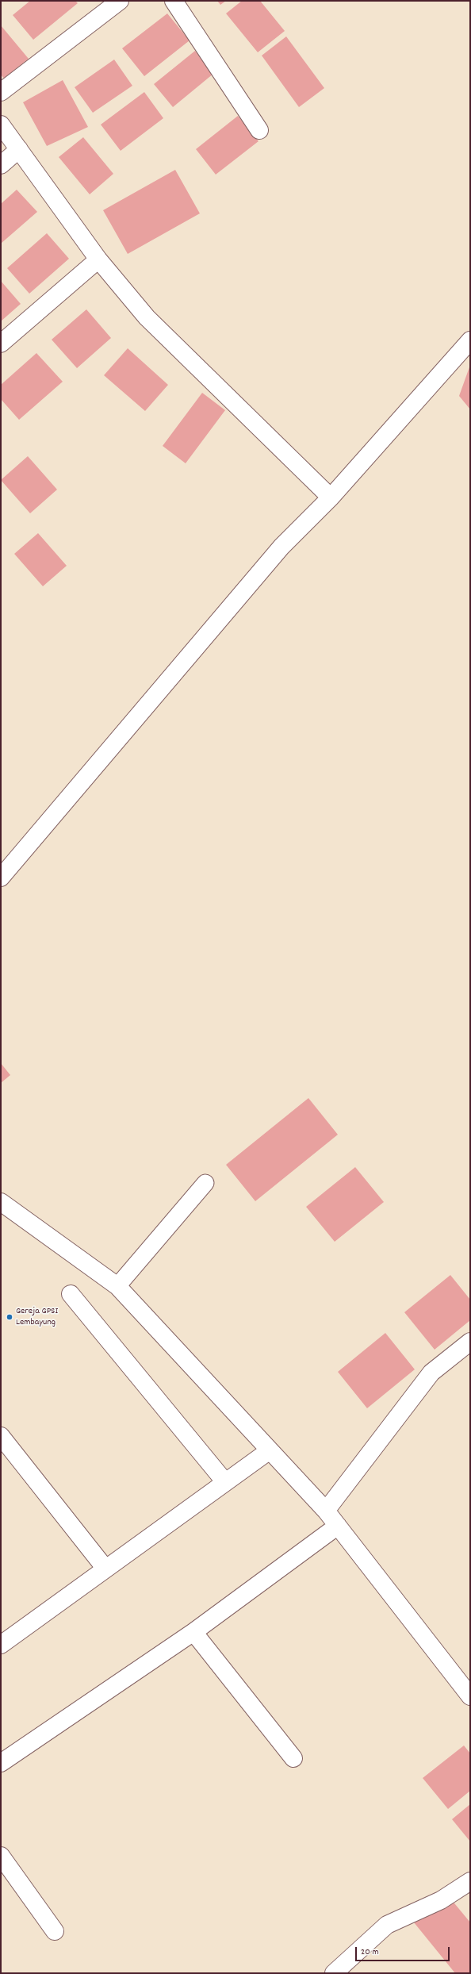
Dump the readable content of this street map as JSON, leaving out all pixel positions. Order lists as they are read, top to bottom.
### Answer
{
  "places": ["Gereja GPSI Lembayung"],
  "scale_bar": "20 m"
}
